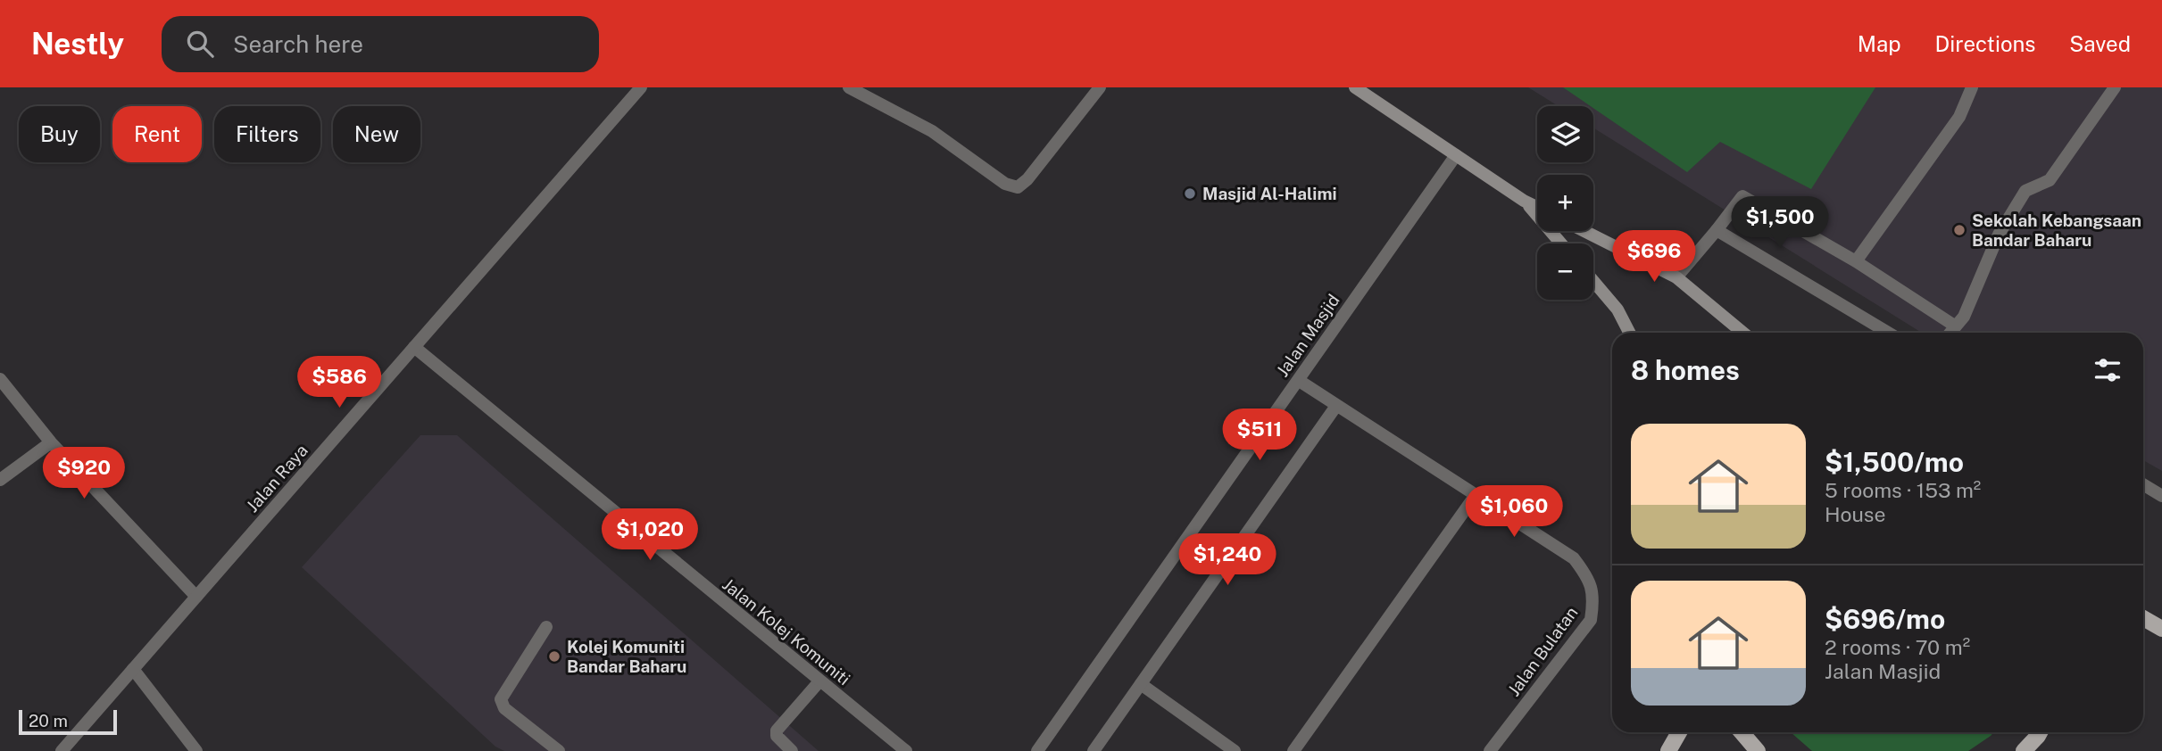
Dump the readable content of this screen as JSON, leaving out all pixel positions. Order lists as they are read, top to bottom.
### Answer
{
  "streets": {
    "street": [
      "Jalan Masjid",
      "Jalan Raya",
      "Jalan Kolej Komuniti",
      "Jalan Bulatan"
    ]
  },
  "crossings": [
    ["Jalan Masjid", "Jalan Bulatan"],
    ["Jalan Raya", "Jalan Kolej Komuniti"]
  ],
  "places": ["Masjid Al-Halimi", "Sekolah Kebangsaan Bandar Baharu", "Kolej Komuniti Bandar Baharu"],
  "scale_bar": "20 m",
  "page": {
    "header": "Nestly",
    "search": "Search here",
    "nav": ["Map", "Directions", "Saved"],
    "map_buttons": ["+", "−"],
    "chip": [
      "Buy",
      "Rent",
      "Filters",
      "New"
    ],
    "price": [
      "$1,500",
      "$696",
      "$586",
      "$511",
      "$920",
      "$1,060",
      "$1,020",
      "$1,240"
    ],
    "heading": "8 homes",
    "list": [
      {
        "name": "$1,500/mo",
        "note": "5 rooms · 153 m² · House"
      },
      {
        "name": "$696/mo",
        "note": "2 rooms · 70 m² · Jalan Masjid"
      }
    ],
    "scale": "20 m"
  }
}
